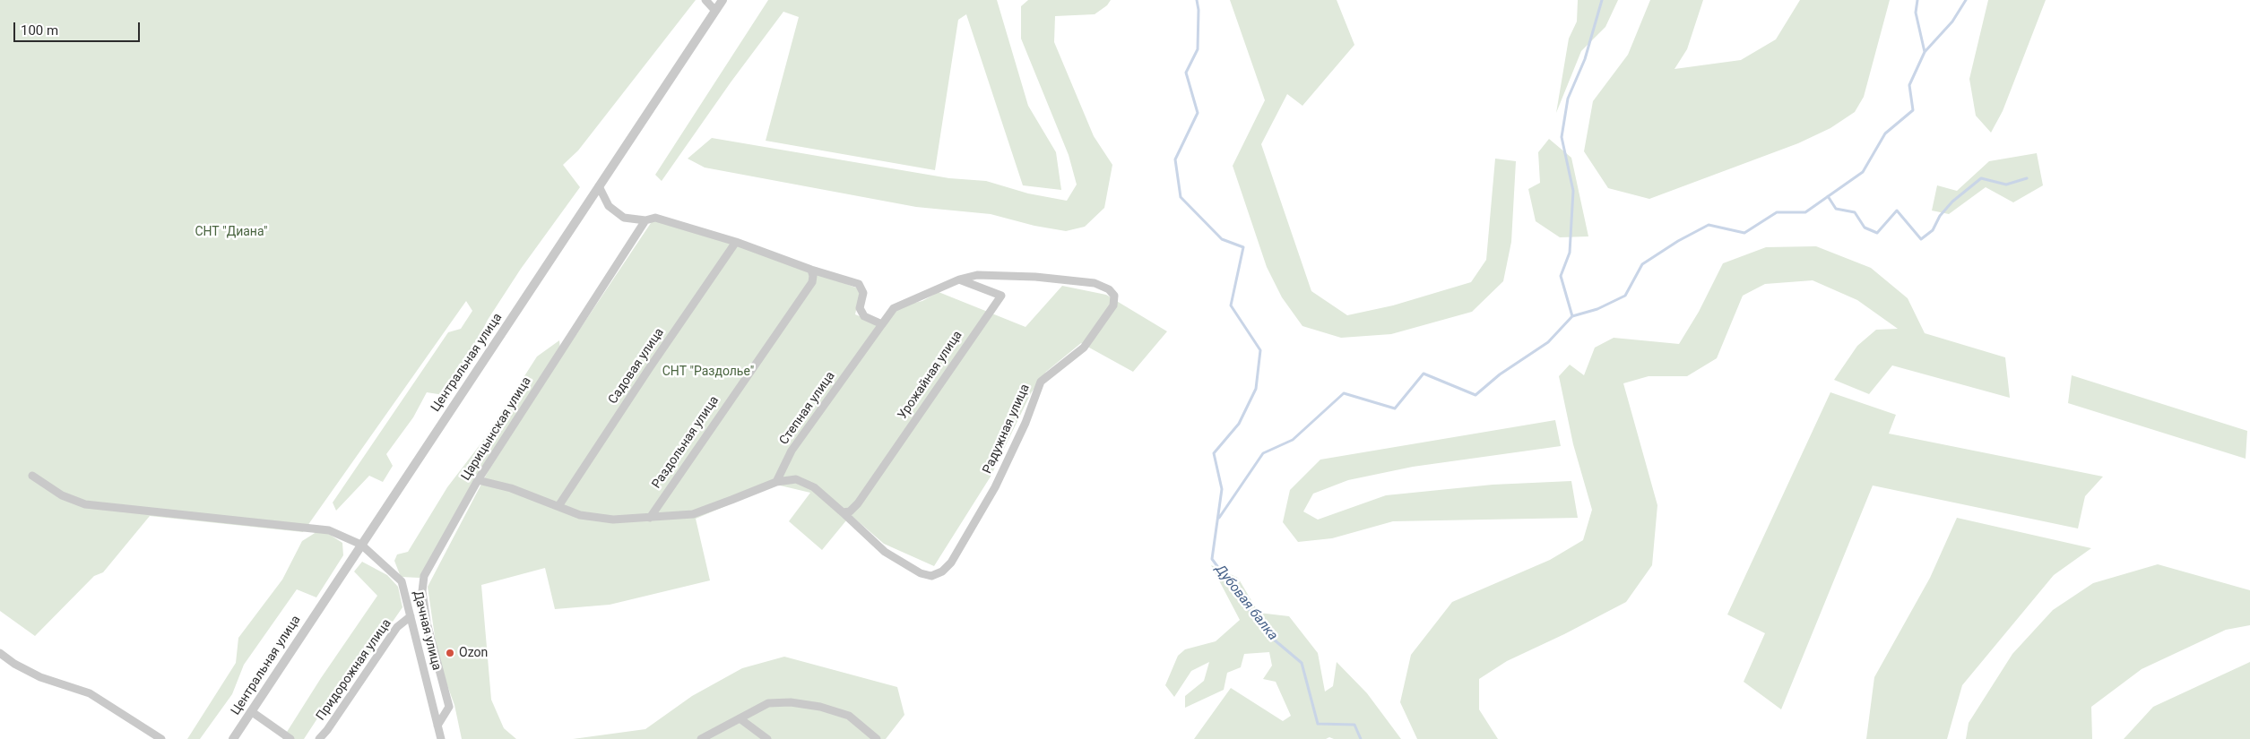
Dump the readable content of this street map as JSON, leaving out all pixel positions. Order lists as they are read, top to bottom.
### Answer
{
  "streets": {
    "street": [
      "Центральная улица",
      "Садовая улица",
      "Урожайная улица",
      "Степная улица",
      "Царицынская улица",
      "Радужная улица",
      "Раздольная улица",
      "Дачная улица",
      "Придорожная улица"
    ]
  },
  "crossings": [
    ["Центральная улица", "Дачная улица"],
    ["Урожайная улица", "Радужная улица"],
    ["Царицынская улица", "Дачная улица"],
    ["Дачная улица", "Придорожная улица"]
  ],
  "water": ["Дубовая балка"],
  "parks": ["СНТ \"Диана\"", "СНТ \"Раздолье\""],
  "places": ["Ozon"],
  "scale_bar": "100 m"
}
